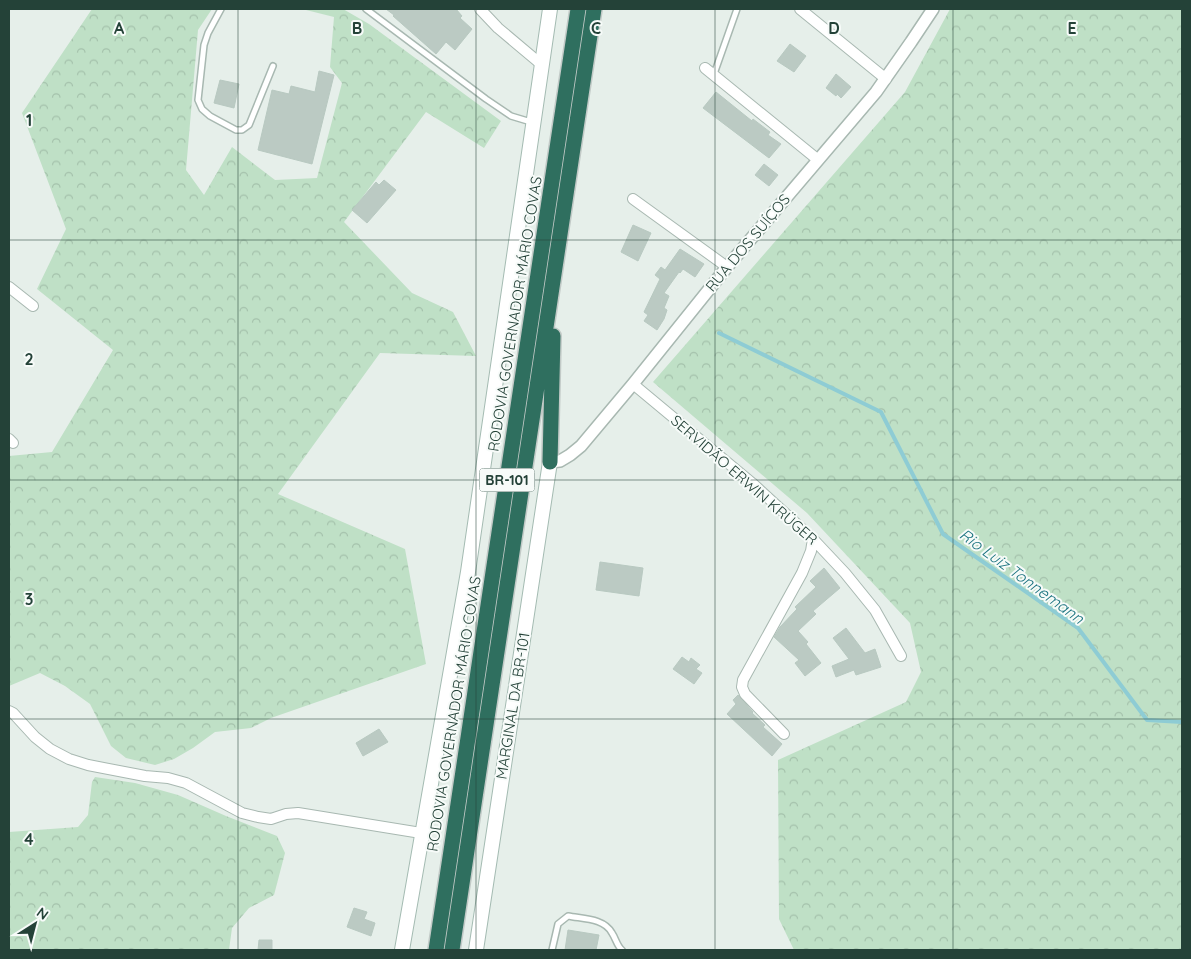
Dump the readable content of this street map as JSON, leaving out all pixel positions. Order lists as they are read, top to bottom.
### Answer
{
  "streets": {
    "highway": ["RODOVIA GOVERNADOR MÁRIO COVAS", "BR-101"],
    "main road": ["MARGINAL DA BR-101"],
    "street": ["RUA DOS SUÍÇOS", "SERVIDÃO ERWIN KRÜGER"]
  },
  "crossings": [
    ["RUA DOS SUÍÇOS", "SERVIDÃO ERWIN KRÜGER"],
    ["RUA DOS SUÍÇOS", "MARGINAL DA BR-101"]
  ],
  "water": ["Rio Luiz Tonnemann"],
  "north": "top right",
  "grid": {
    "columns": [
      "A",
      "B",
      "C",
      "D",
      "E"
    ],
    "rows": [
      "1",
      "2",
      "3",
      "4"
    ]
  }
}
